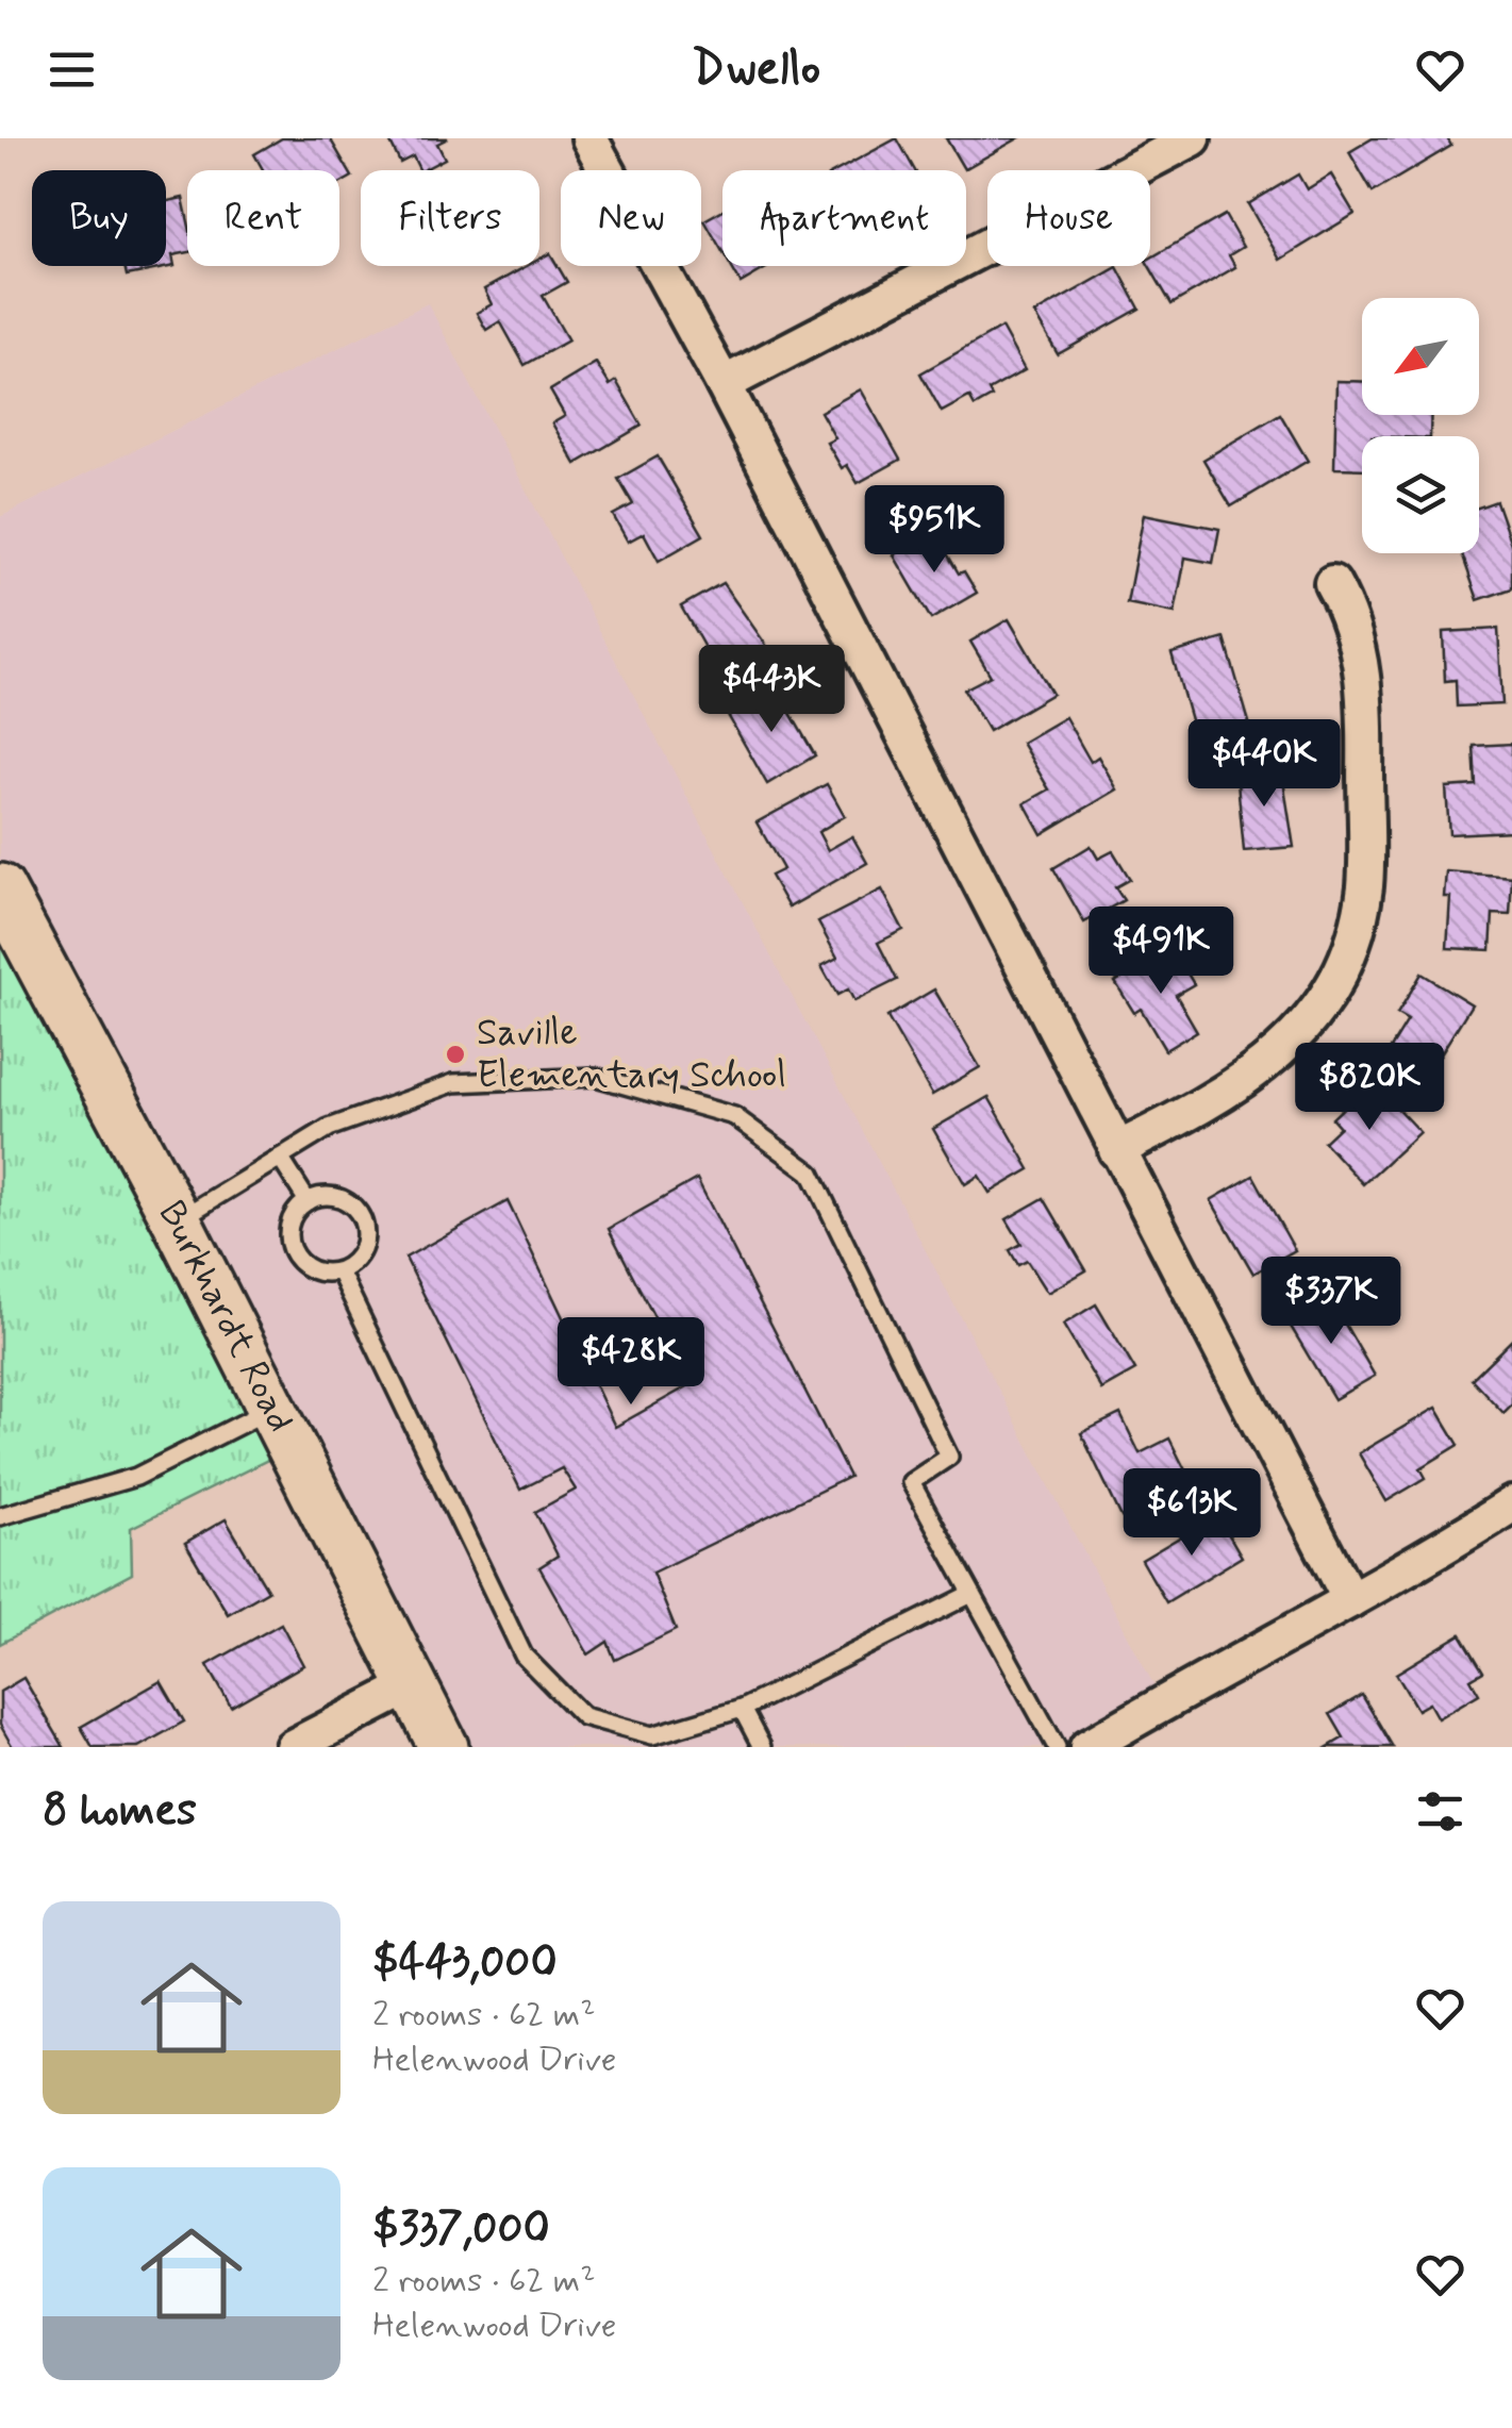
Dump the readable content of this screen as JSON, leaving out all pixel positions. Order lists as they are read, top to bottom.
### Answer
{
  "streets": {
    "main road": ["Burkhardt Road"]
  },
  "places": ["Saville Elementary School"],
  "north": "bottom left",
  "page": {
    "header": "Dwello",
    "chip": [
      "Buy",
      "Rent",
      "Filters",
      "New",
      "Apartment",
      "House"
    ],
    "price": [
      "$951K",
      "$443K",
      "$440K",
      "$491K",
      "$820K",
      "$337K",
      "$428K",
      "$613K"
    ],
    "heading": "8 homes",
    "list": [
      {
        "name": "$443,000",
        "note": "2 rooms · 62 m² · Helenwood Drive"
      },
      {
        "name": "$337,000",
        "note": "2 rooms · 62 m² · Helenwood Drive"
      }
    ]
  }
}
